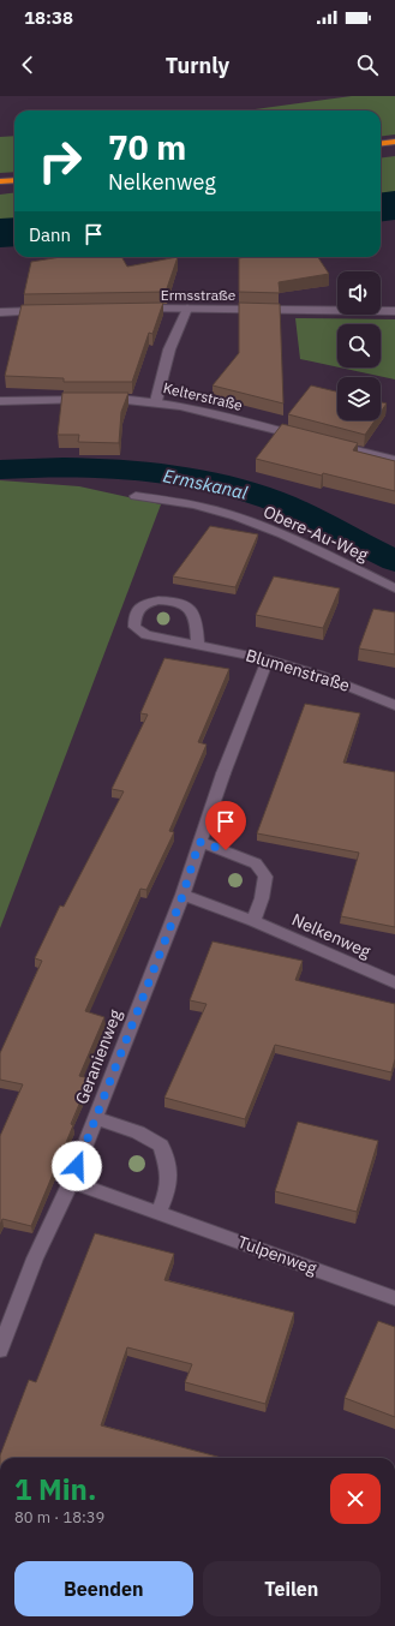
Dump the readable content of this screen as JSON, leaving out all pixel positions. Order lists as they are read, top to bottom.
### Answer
{
  "streets": {
    "street": [
      "Ermsstraße",
      "Kelterstraße",
      "Obere-Au-Weg",
      "Blumenstraße",
      "Nelkenweg",
      "Geranienweg",
      "Tulpenweg"
    ]
  },
  "crossings": [
    ["Blumenstraße", "Geranienweg"],
    ["Nelkenweg", "Geranienweg"],
    ["Geranienweg", "Tulpenweg"]
  ],
  "water": ["Ermskanal"],
  "page": {
    "status": "18:38",
    "header": "Turnly",
    "turn": ["70 m", "Nelkenweg"],
    "then": "Dann",
    "heading": ["1 Min.", "80 m · 18:39"],
    "buttons": ["Beenden", "Teilen"]
  }
}
